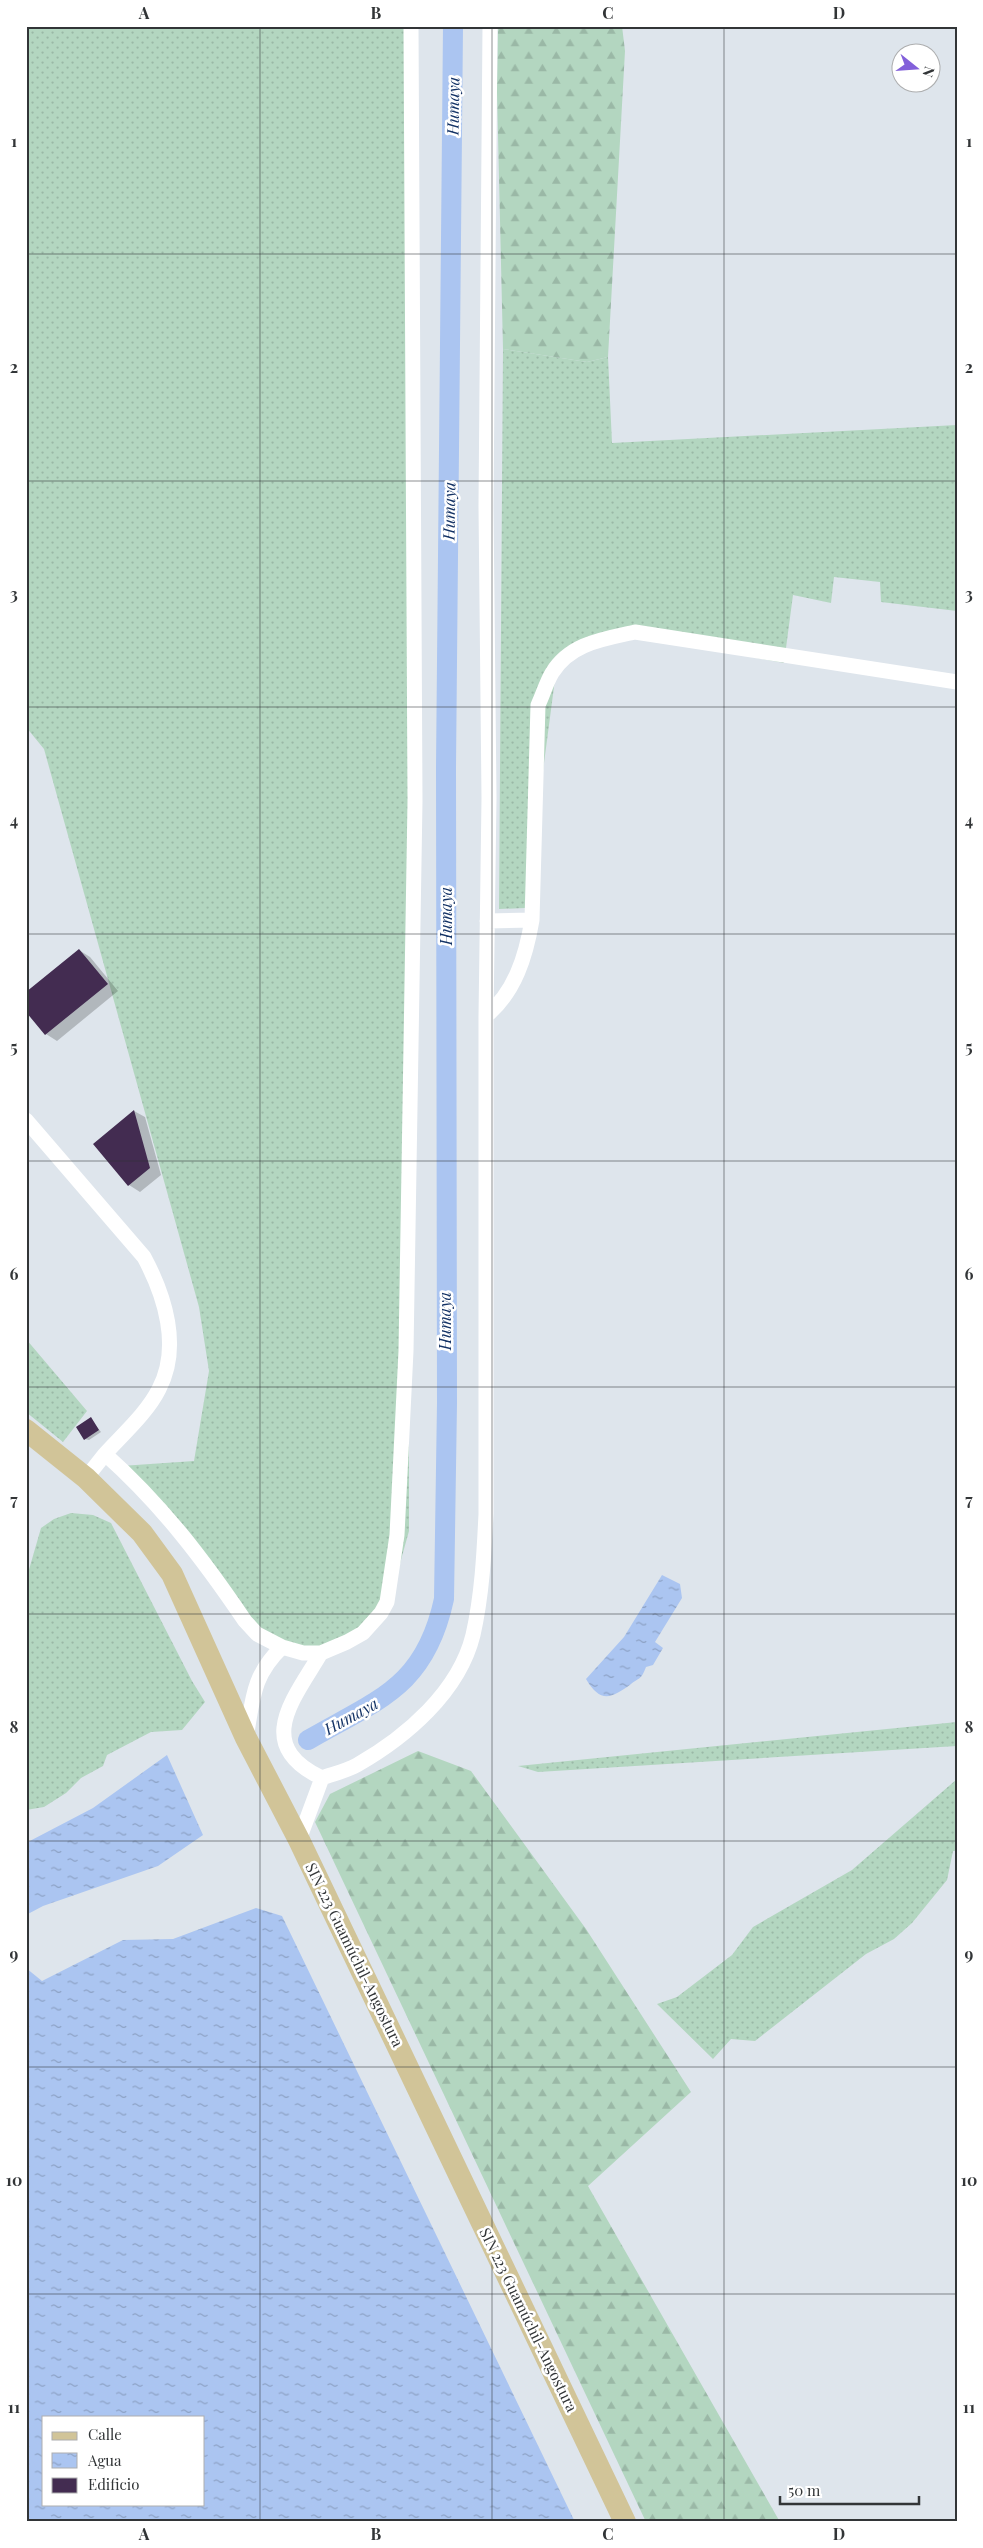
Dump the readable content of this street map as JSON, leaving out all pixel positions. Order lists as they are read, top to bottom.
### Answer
{
  "streets": {
    "main road": ["SIN 223 Guamúchil-Angostura"]
  },
  "water": ["Humaya"],
  "legend": ["Calle", "Agua", "Edificio"],
  "scale_bar": "50 m",
  "north": "right",
  "grid": {
    "columns": [
      "A",
      "B",
      "C",
      "D"
    ],
    "rows": [
      "1",
      "2",
      "3",
      "4",
      "5",
      "6",
      "7",
      "8",
      "9",
      "10",
      "11"
    ]
  }
}
